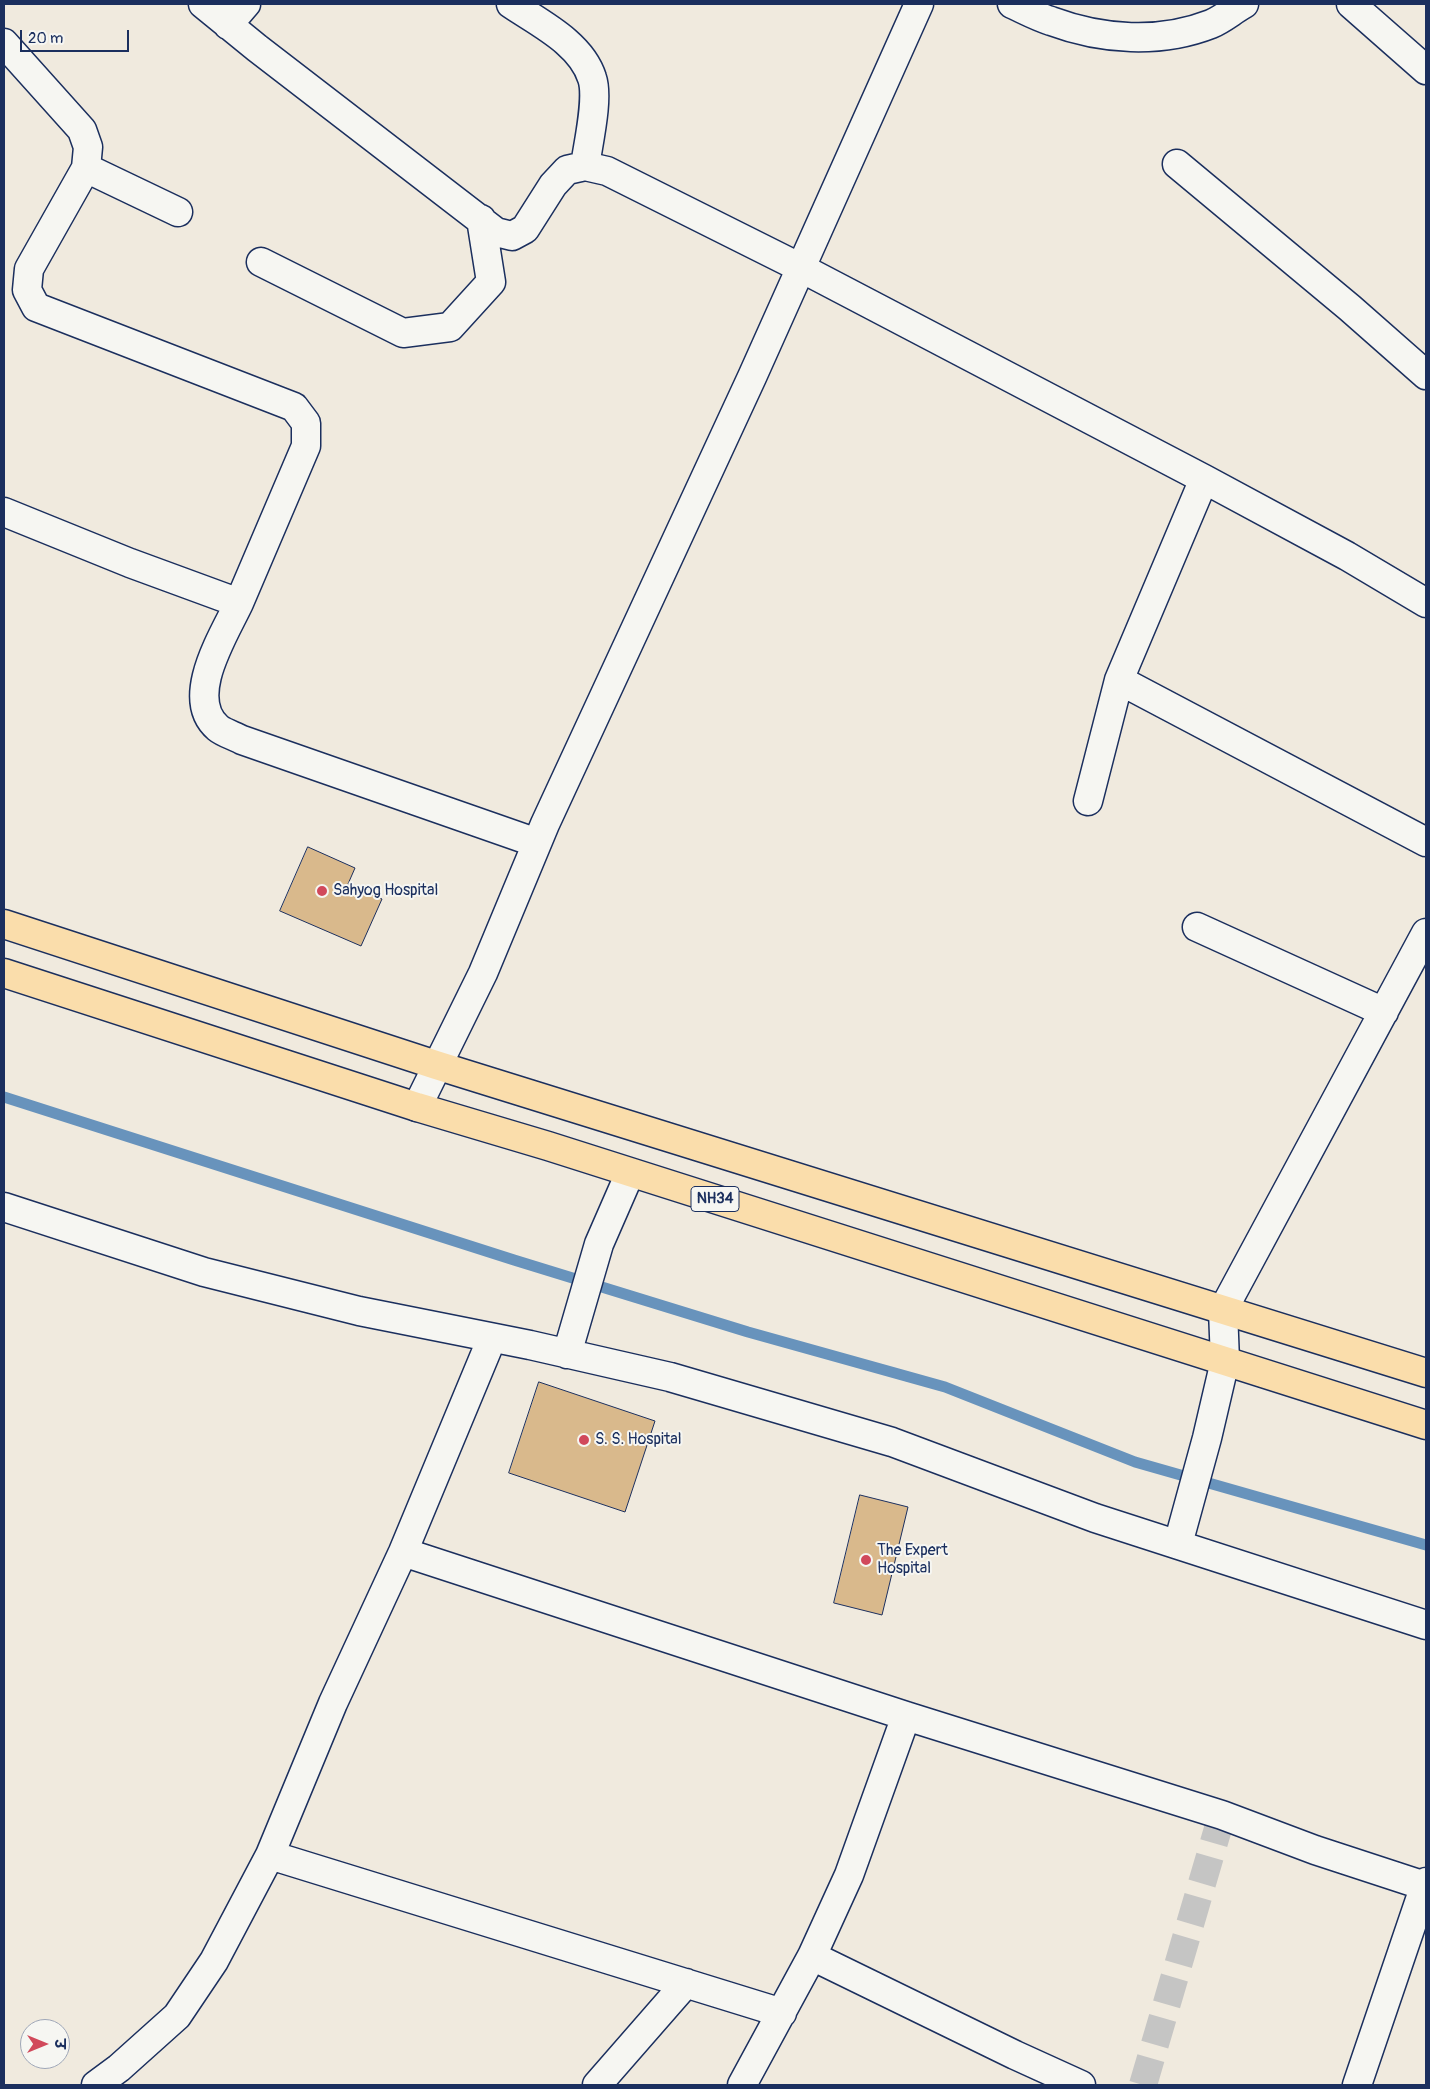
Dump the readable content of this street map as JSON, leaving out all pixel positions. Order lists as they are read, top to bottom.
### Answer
{
  "streets": {
    "highway": ["NH34"]
  },
  "places": ["Sahyog Hospital", "S. S. Hospital", "The Expert Hospital"],
  "scale_bar": "20 m",
  "north": "right"
}
